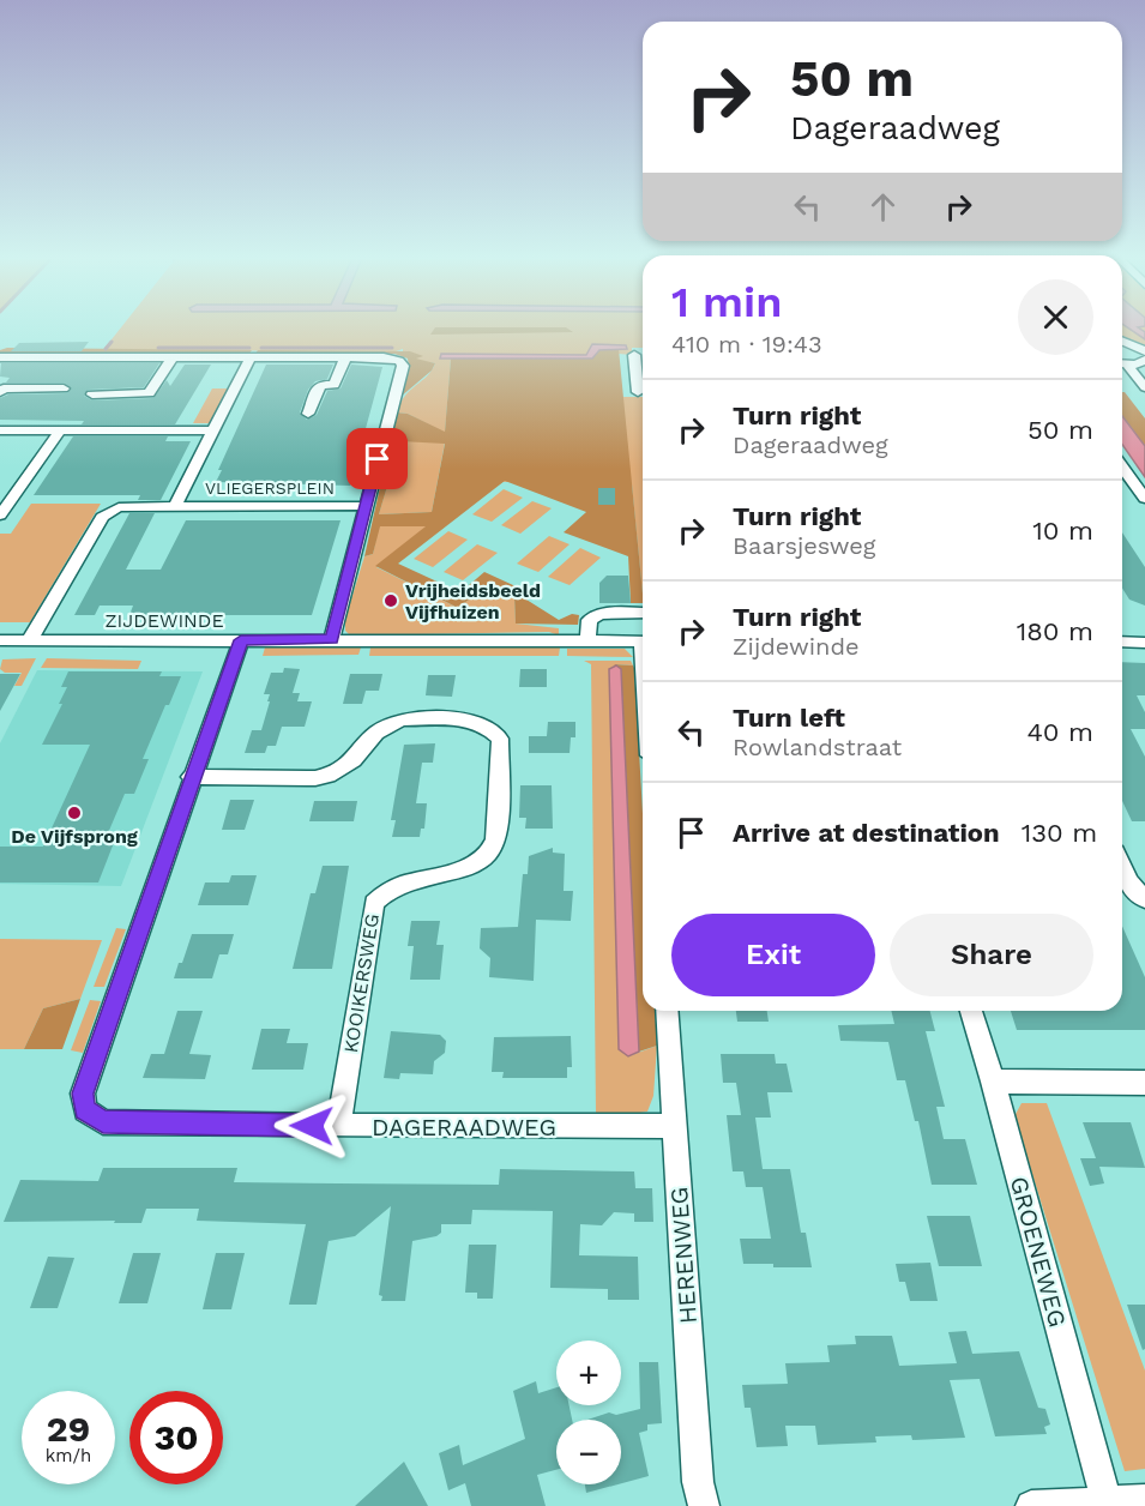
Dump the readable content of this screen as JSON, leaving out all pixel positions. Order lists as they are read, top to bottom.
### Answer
{
  "streets": {
    "street": [
      "VLIEGERSPLEIN",
      "ZIJDEWINDE",
      "KOOIKERSWEG",
      "DAGERAADWEG",
      "GROENEWEG",
      "HERENWEG"
    ]
  },
  "crossings": [
    ["VLIEGERSPLEIN", "ZIJDEWINDE"],
    ["KOOIKERSWEG", "DAGERAADWEG"],
    ["DAGERAADWEG", "HERENWEG"]
  ],
  "places": ["Vrijheidsbeeld Vijfhuizen", "De Vijfsprong"],
  "page": {
    "turn": ["50 m", "Dageraadweg"],
    "heading": ["1 min", "410 m · 19:43"],
    "list": [
      {
        "name": "Turn right",
        "note": "Dageraadweg",
        "value": "50 m"
      },
      {
        "name": "Turn right",
        "note": "Baarsjesweg",
        "value": "10 m"
      },
      {
        "name": "Turn right",
        "note": "Zijdewinde",
        "value": "180 m"
      },
      {
        "name": "Turn left",
        "note": "Rowlandstraat",
        "value": "40 m"
      },
      {
        "name": "Arrive at destination",
        "value": "130 m"
      }
    ],
    "buttons": ["Exit", "Share"],
    "map_buttons": ["+", "−"],
    "speed": "29 km/h",
    "limit": "30"
  }
}
